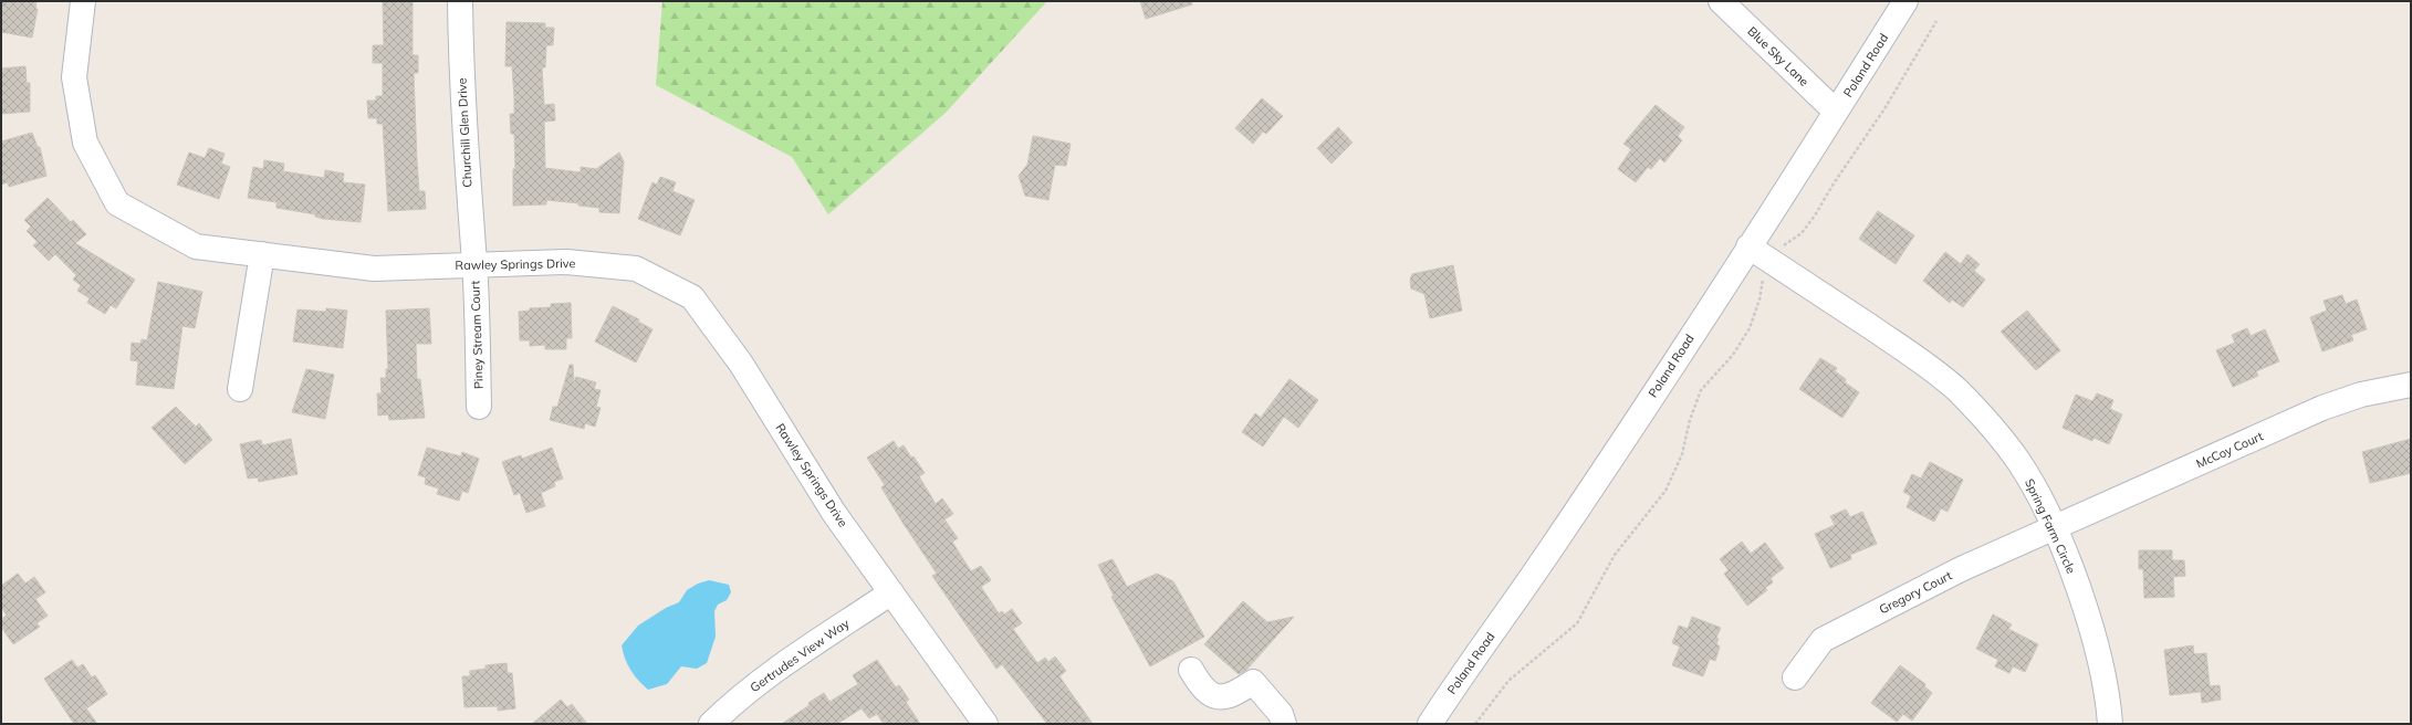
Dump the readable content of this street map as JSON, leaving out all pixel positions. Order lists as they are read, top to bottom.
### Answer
{
  "streets": {
    "street": [
      "Blue Sky Lane",
      "Poland Road",
      "Churchill Glen Drive",
      "Rawley Springs Drive",
      "Piney Stream Court",
      "McCoy Court",
      "Spring Farm Circle",
      "Gregory Court",
      "Gertrudes View Way"
    ]
  },
  "crossings": [
    ["Blue Sky Lane", "Poland Road"],
    ["Poland Road", "Spring Farm Circle"],
    ["Churchill Glen Drive", "Rawley Springs Drive"],
    ["Churchill Glen Drive", "Piney Stream Court"],
    ["Rawley Springs Drive", "Piney Stream Court"],
    ["Rawley Springs Drive", "Gertrudes View Way"],
    ["McCoy Court", "Spring Farm Circle"],
    ["McCoy Court", "Gregory Court"],
    ["Spring Farm Circle", "Gregory Court"]
  ]
}
